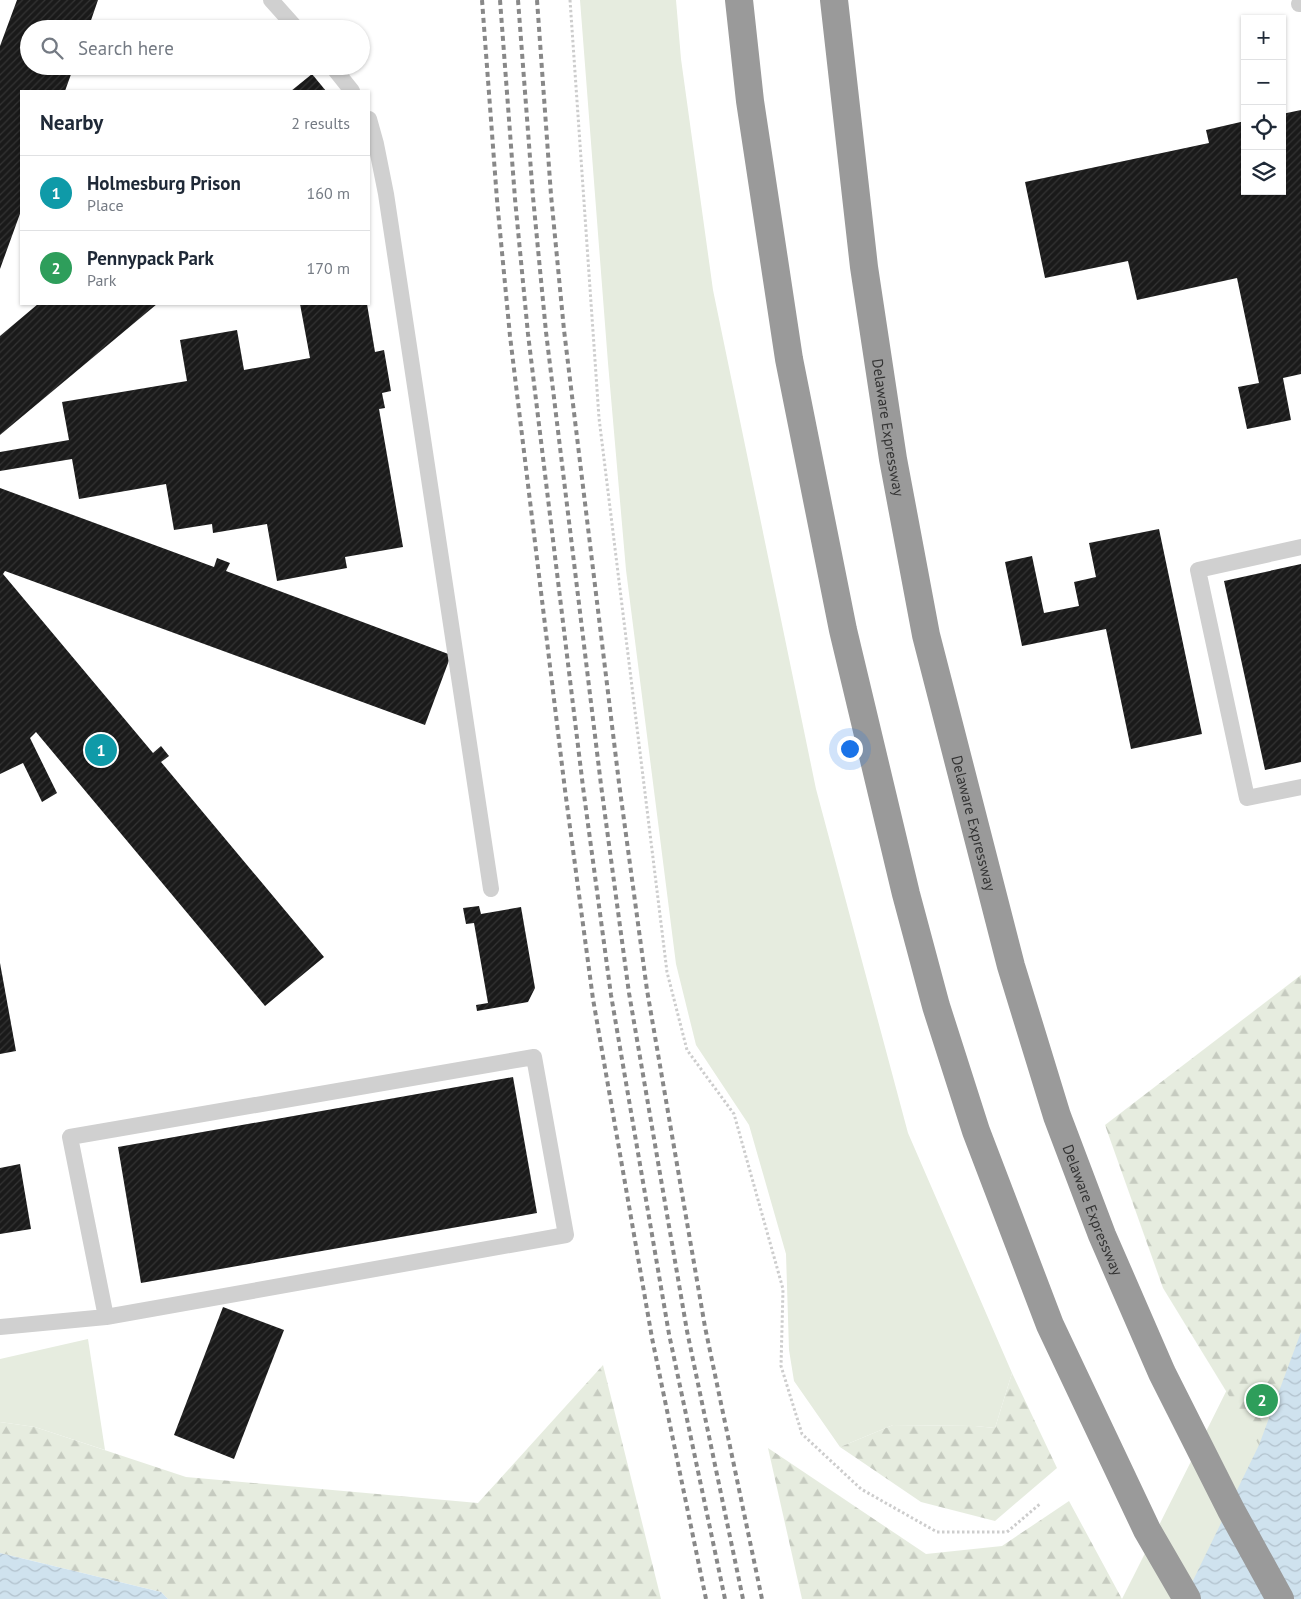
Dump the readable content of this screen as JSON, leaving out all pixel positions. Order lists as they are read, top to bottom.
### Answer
{
  "streets": {
    "highway": ["Delaware Expressway"]
  },
  "page": {
    "map_buttons": ["+", "−"],
    "search": "Search here",
    "heading": ["Nearby", "2 results"],
    "list": [
      {
        "mark": "1",
        "name": "Holmesburg Prison",
        "note": "Place",
        "value": "160 m"
      },
      {
        "mark": "2",
        "name": "Pennypack Park",
        "note": "Park",
        "value": "170 m"
      }
    ],
    "pins": ["1", "2"]
  }
}
